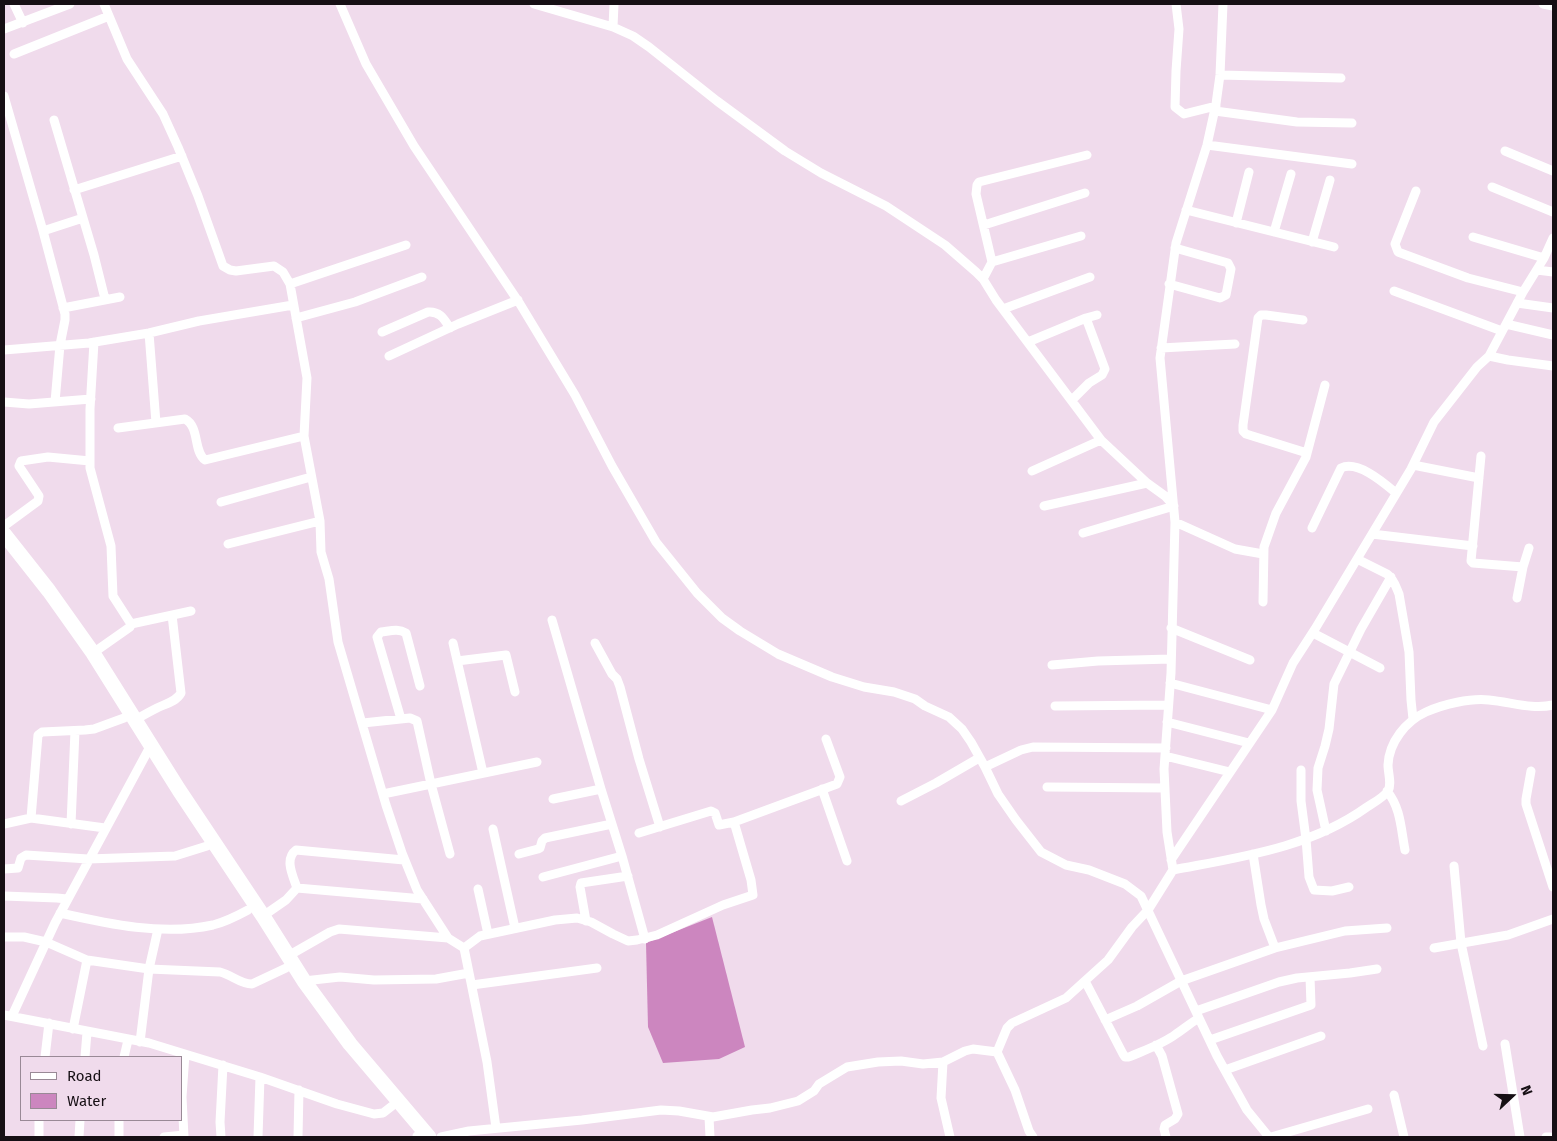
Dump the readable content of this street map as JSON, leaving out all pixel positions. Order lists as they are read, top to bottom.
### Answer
{
  "legend": ["Road", "Water"],
  "north": "right"
}
